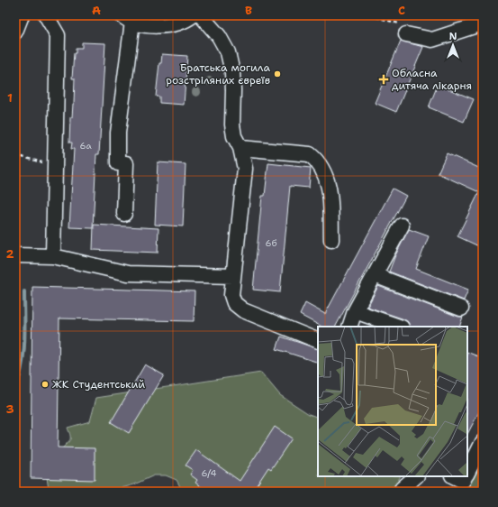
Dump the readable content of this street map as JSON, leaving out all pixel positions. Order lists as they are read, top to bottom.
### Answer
{
  "places": {
    "other": ["Братська могила розстріляних євреїв", "ЖК Студентський"],
    "health": ["Обласна дитяча лікарня"]
  },
  "house_numbers": ["6а", "6б", "6/4"],
  "north": "top",
  "grid": {
    "columns": ["A", "B", "C"],
    "rows": ["1", "2", "3"]
  }
}
